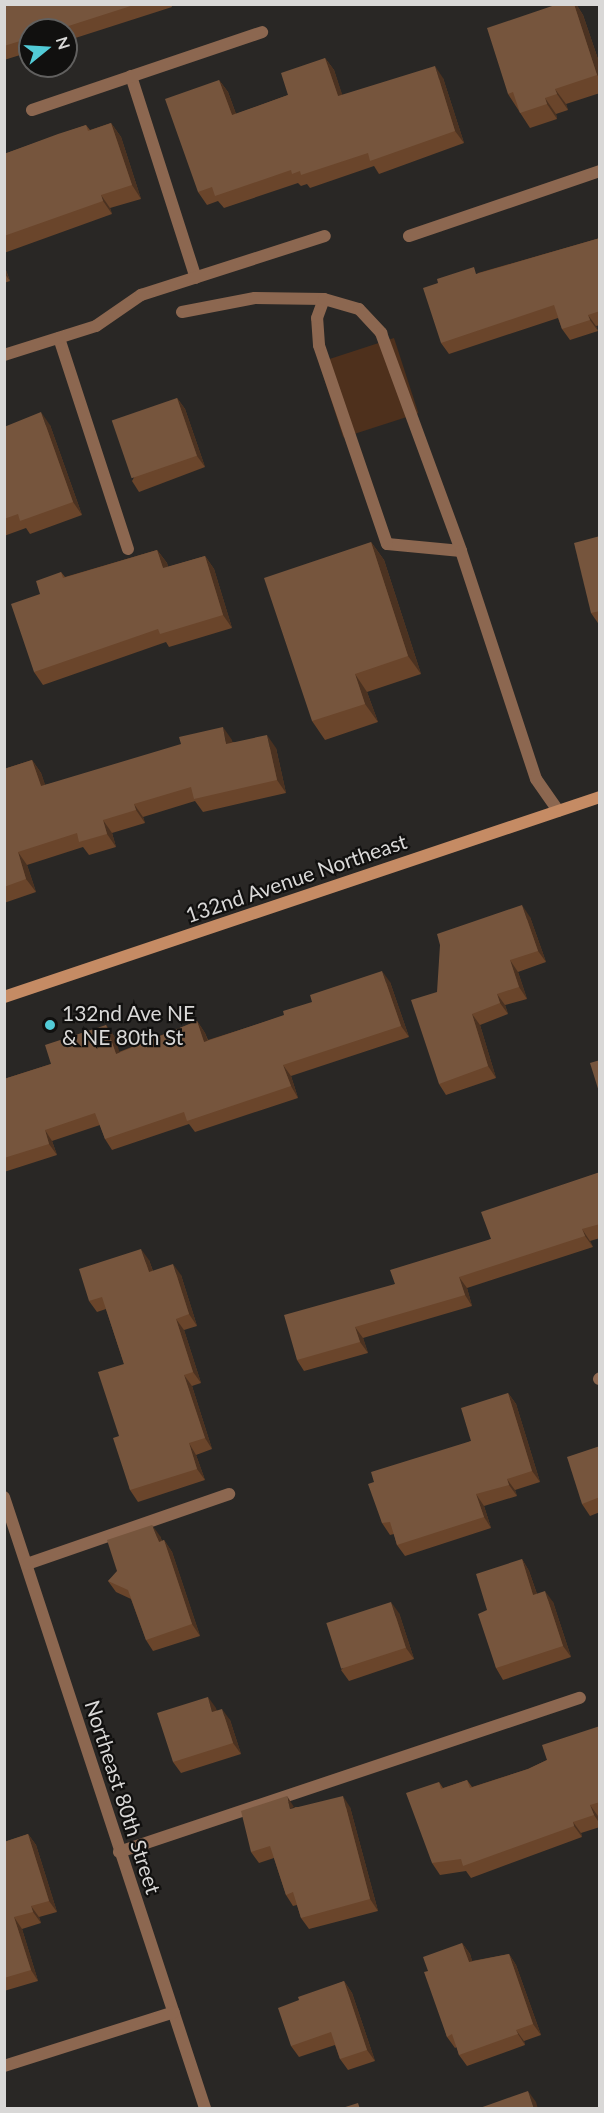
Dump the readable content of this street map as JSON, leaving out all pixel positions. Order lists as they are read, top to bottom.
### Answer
{
  "streets": {
    "main road": ["132nd Avenue Northeast"],
    "street": ["Northeast 80th Street"]
  },
  "places": ["132nd Ave NE & NE 80th St"],
  "north": "right"
}
